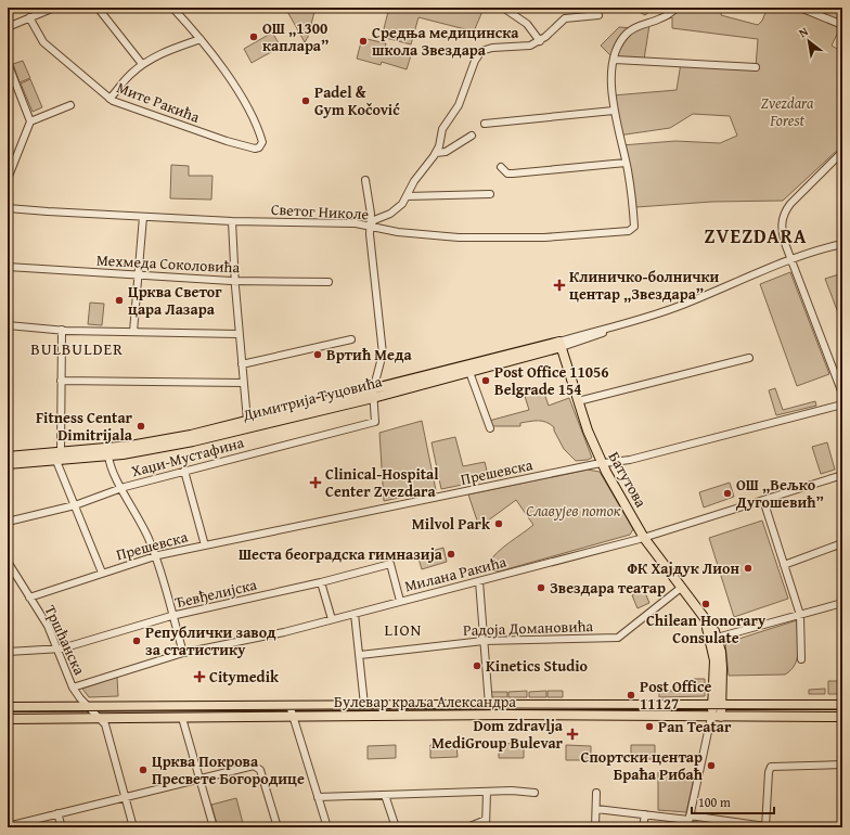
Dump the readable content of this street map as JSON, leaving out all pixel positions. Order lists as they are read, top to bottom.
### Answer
{
  "streets": {
    "main road": ["Димитрија Туцовића", "Батутова", "Булевар краља Александра"],
    "street": [
      "Мите Ракића",
      "Светог Николе",
      "Мехмеда Соколовића",
      "Хаџи-Мустафина",
      "Прешевска",
      "Милана Ракића",
      "Ђевђелијска",
      "Радоја Домановића",
      "Тршћанска"
    ]
  },
  "crossings": [
    ["Димитрија Туцовића", "Хаџи-Мустафина"],
    ["Димитрија Туцовића", "Батутова"],
    ["Прешевска", "Батутова"],
    ["Прешевска", "Тршћанска"],
    ["Батутова", "Милана Ракића"],
    ["Батутова", "Радоја Домановића"],
    ["Батутова", "Булевар краља Александра"],
    ["Милана Ракића", "Ђевђелијска"],
    ["Милана Ракића", "Тршћанска"],
    ["Ђевђелијска", "Тршћанска"],
    ["Тршћанска", "Булевар краља Александра"]
  ],
  "districts": ["ZVEZDARA", "BULBULDER", "LION"],
  "parks": ["Zvezdara Forest", "Славујев поток"],
  "places": {
    "other": [
      "ОШ „1300 каплара”",
      "Средња медицинска школа Звездара",
      "Padel & Gym Kočović",
      "Црква Светог цара Лазара",
      "Вртић Меда",
      "Post Office 11056 Belgrade 154",
      "Fitness Centar Dimitrijala",
      "ОШ „Вељко Дугошевић”",
      "Milvol Park",
      "Шеста београдска гимназија",
      "ФК Хајдук Лион",
      "Звездара театар",
      "Chilean Honorary Consulate",
      "Републички завод за статистику",
      "Kinetics Studio",
      "Post Office 11127",
      "Pan Teatar",
      "Спортски центар Браћа Рибаћ",
      "Црква Покрова Пресвете Богородице"
    ],
    "health": [
      "Клиничко-болнички центар „Звездара”",
      "Clinical-Hospital Center Zvezdara",
      "Citymedik",
      "Dom zdravlja MediGroup Bulevar"
    ]
  },
  "scale_bar": "100 m",
  "north": "top left"
}
